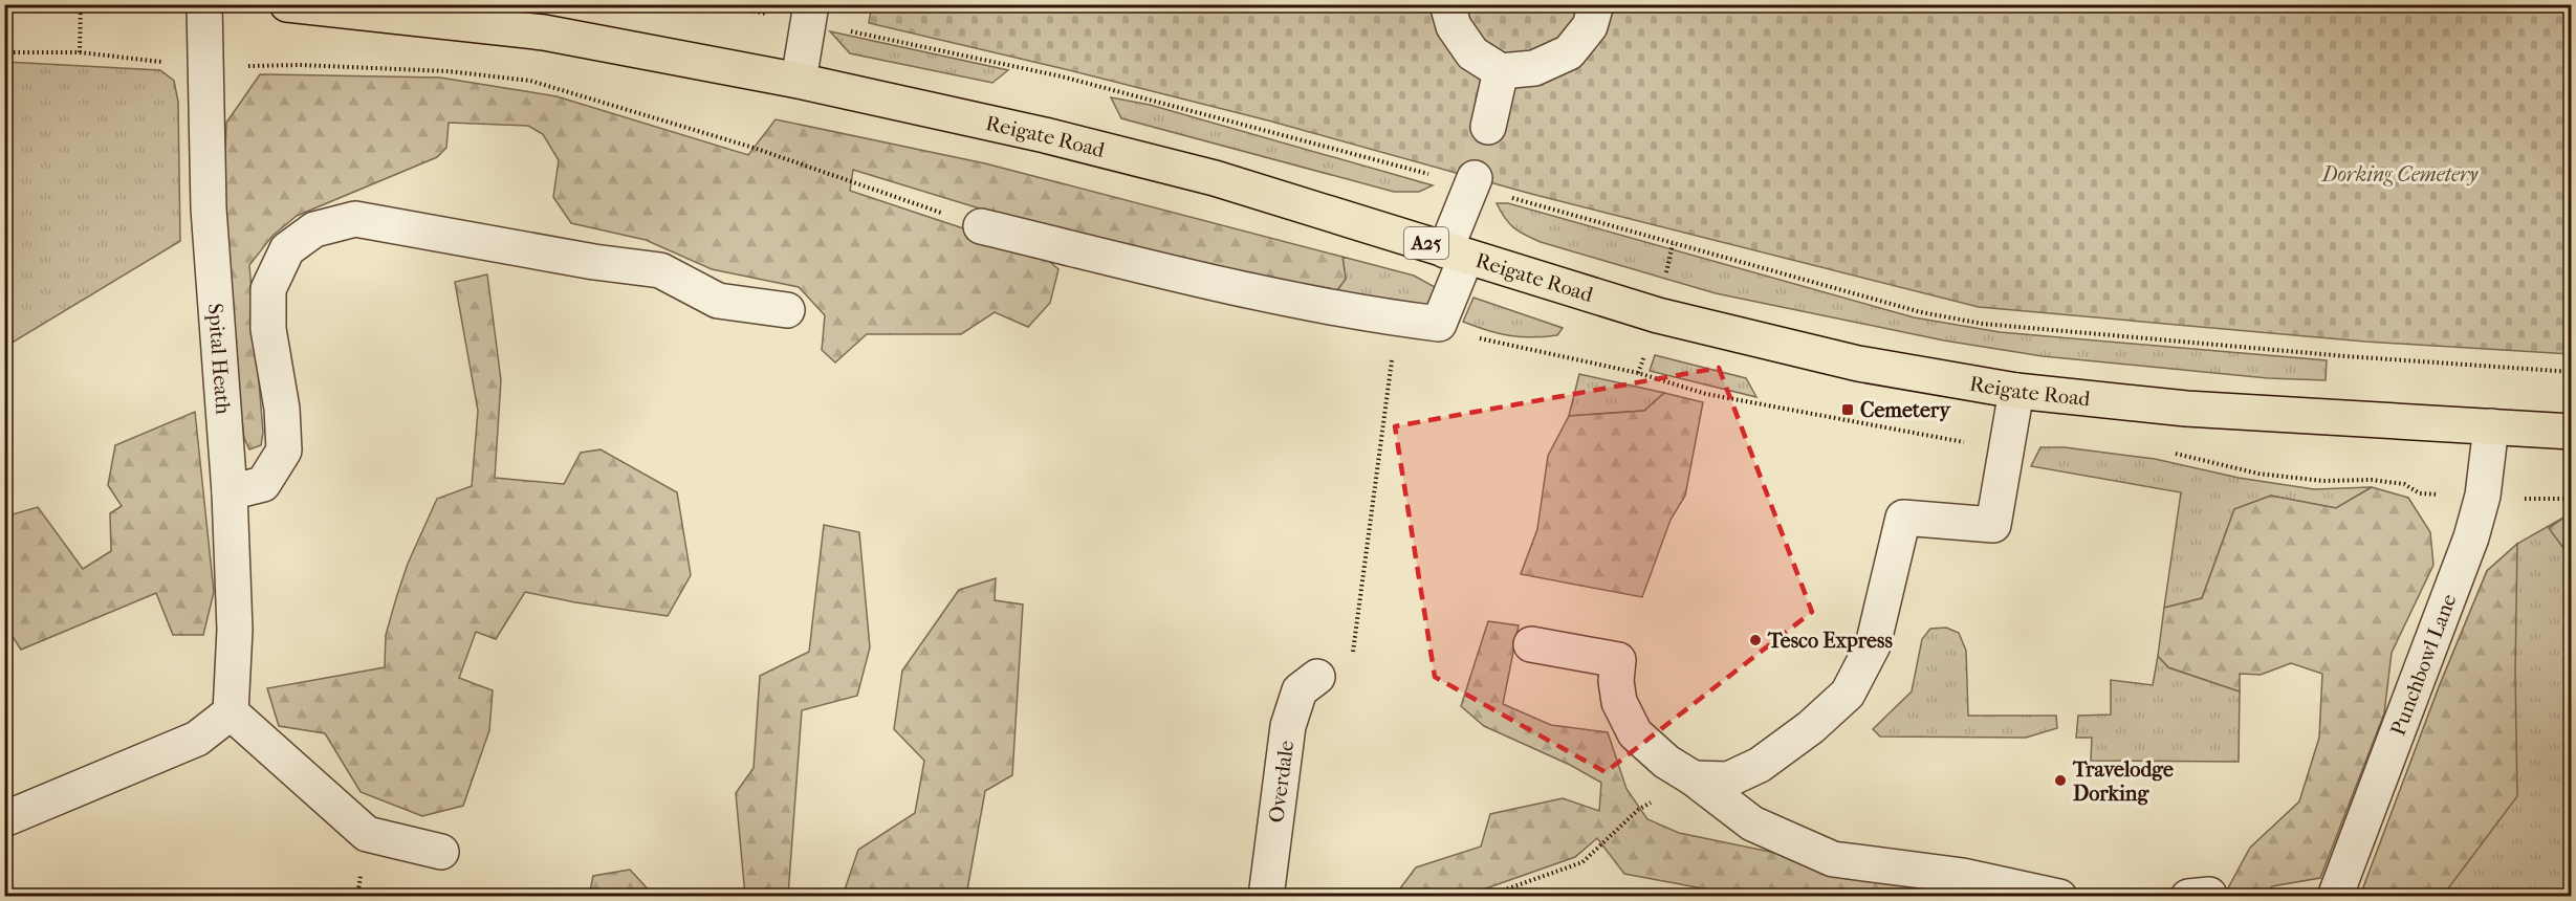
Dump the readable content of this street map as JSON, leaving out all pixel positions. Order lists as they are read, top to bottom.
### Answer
{
  "streets": {
    "main road": ["Reigate Road", "A25"],
    "street": ["Spital Heath", "Punchbowl Lane", "Overdale"]
  },
  "crossings": [
    ["Reigate Road", "Punchbowl Lane"]
  ],
  "parks": ["Dorking Cemetery"],
  "places": {
    "transit": ["Cemetery"],
    "other": ["Tesco Express", "Travelodge Dorking"]
  }
}
